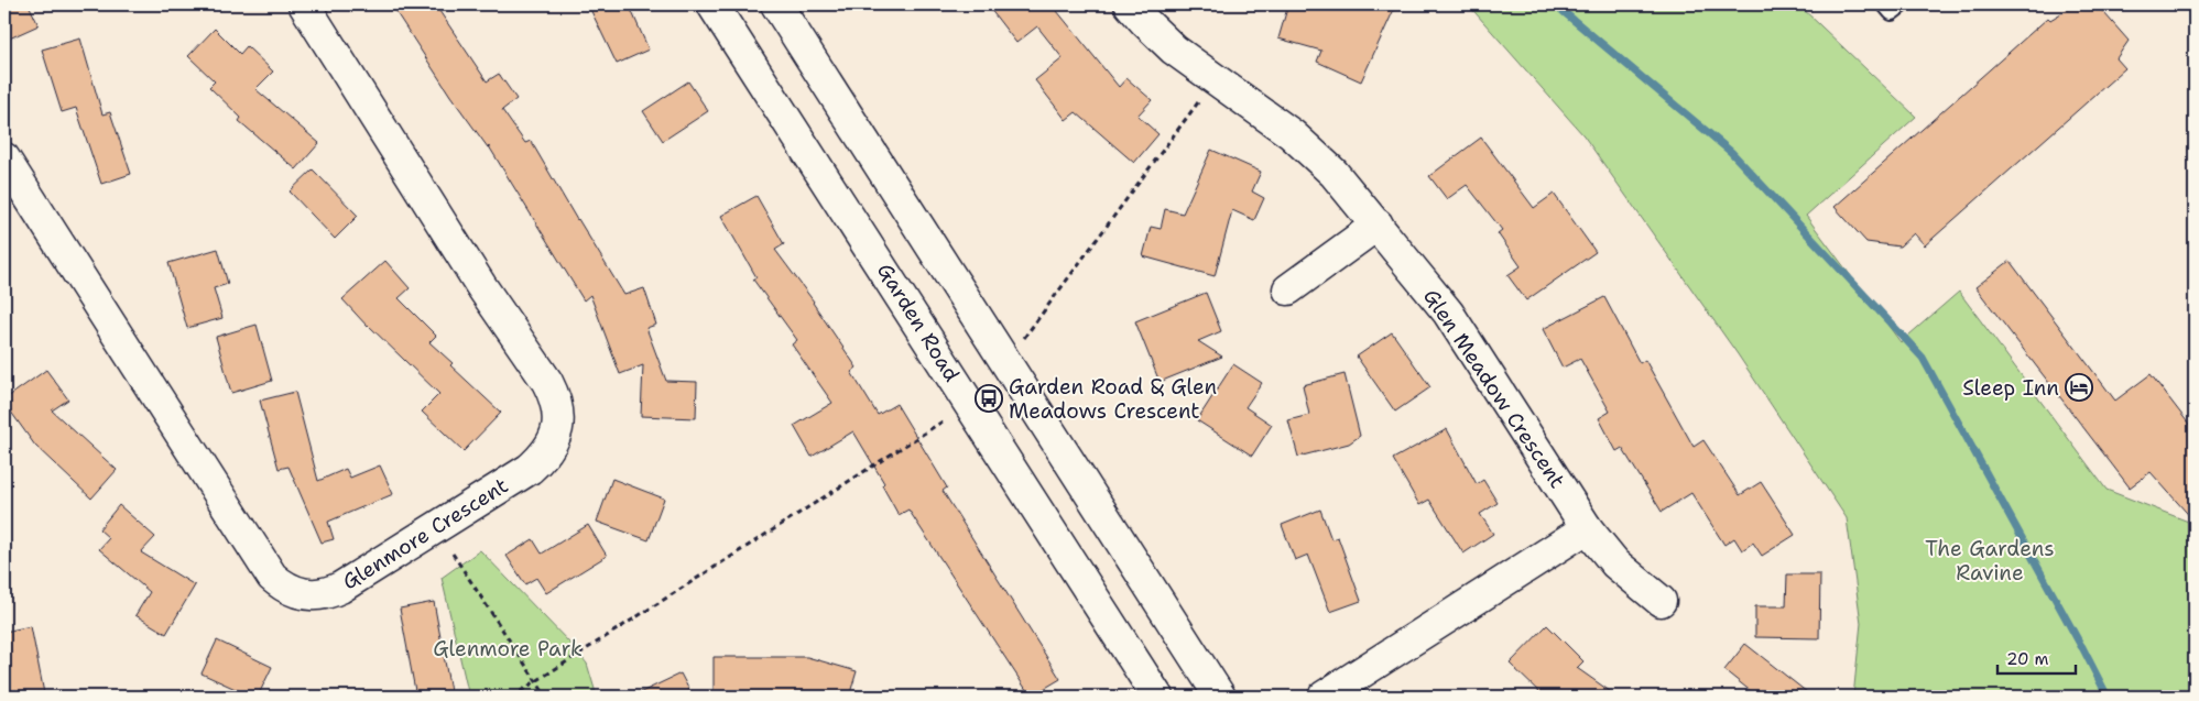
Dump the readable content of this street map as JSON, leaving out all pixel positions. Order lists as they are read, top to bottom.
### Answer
{
  "streets": {
    "street": ["Garden Road", "Glen Meadow Crescent", "Glenmore Crescent"]
  },
  "parks": ["The Gardens Ravine", "Glenmore Park"],
  "places": {
    "hotel": ["Sleep Inn"],
    "bus stop": ["Garden Road & Glen Meadows Crescent"]
  },
  "scale_bar": "20 m"
}
